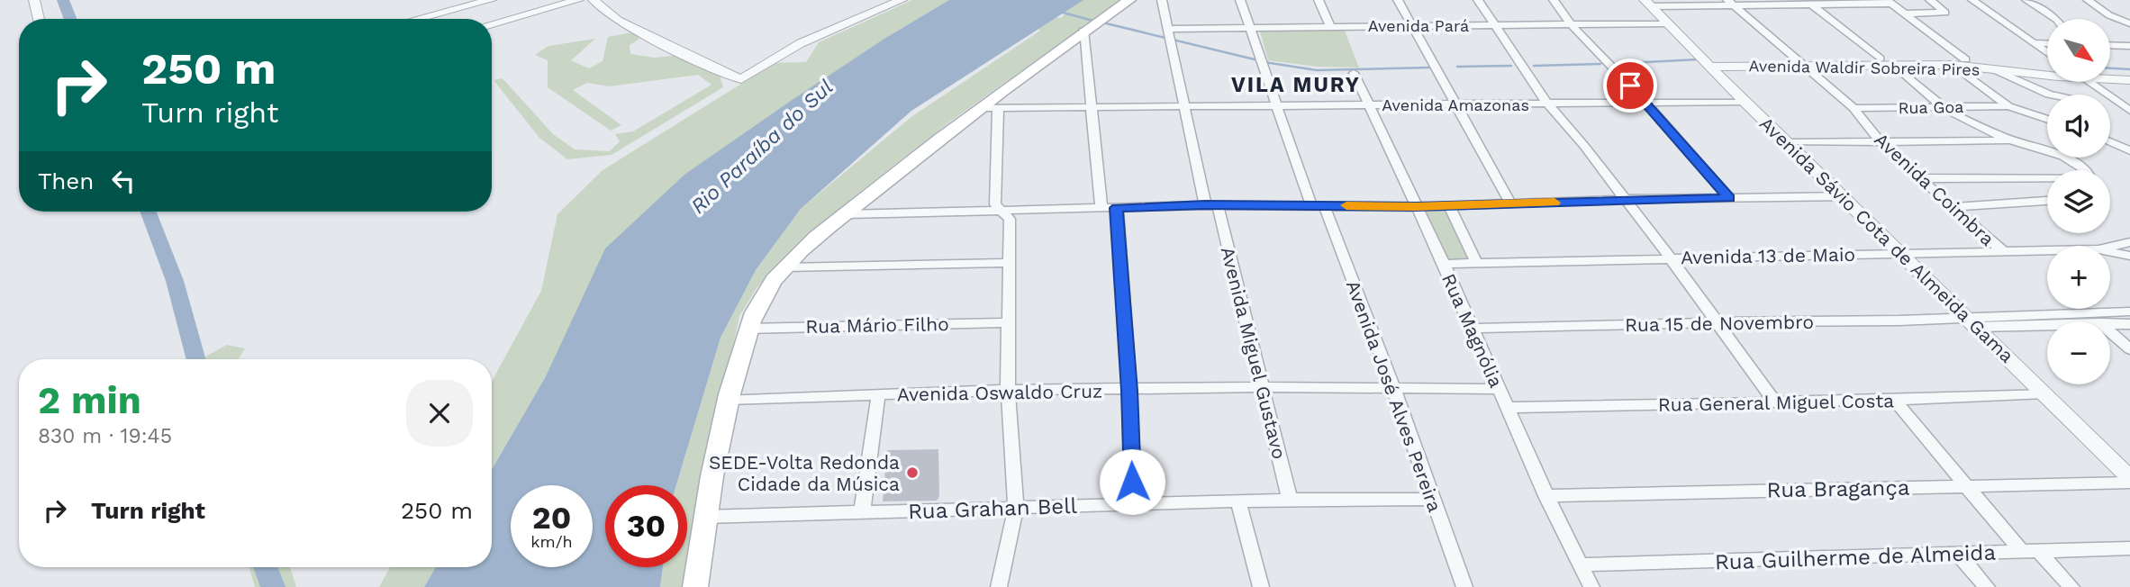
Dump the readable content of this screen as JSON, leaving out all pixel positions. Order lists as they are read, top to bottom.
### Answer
{
  "streets": {
    "street": [
      "Avenida Pará",
      "Avenida Waldir Sobreira Pires",
      "Avenida Amazonas",
      "Rua Goa",
      "Avenida Coimbra",
      "Avenida Sávio Cota de Almeida Gama",
      "Avenida 13 de Maio",
      "Rua 15 de Novembro",
      "Rua Mário Filho",
      "Rua Magnólia",
      "Avenida Miguel Gustavo",
      "Avenida Oswaldo Cruz",
      "Avenida José Alves Pereira",
      "Rua General Miguel Costa",
      "Rua Bragança",
      "Rua Grahan Bell",
      "Rua Guilherme de Almeida"
    ]
  },
  "crossings": [
    ["Avenida Pará", "Avenida Sávio Cota de Almeida Gama"],
    ["Avenida Pará", "Avenida Miguel Gustavo"],
    ["Avenida Pará", "Avenida José Alves Pereira"],
    ["Avenida Waldir Sobreira Pires", "Avenida Coimbra"],
    ["Avenida Waldir Sobreira Pires", "Avenida Sávio Cota de Almeida Gama"],
    ["Avenida Amazonas", "Avenida Sávio Cota de Almeida Gama"],
    ["Avenida Amazonas", "Rua Magnólia"],
    ["Avenida Amazonas", "Avenida Miguel Gustavo"],
    ["Avenida Amazonas", "Avenida José Alves Pereira"],
    ["Rua Goa", "Avenida Coimbra"],
    ["Avenida Coimbra", "Avenida 13 de Maio"],
    ["Avenida Sávio Cota de Almeida Gama", "Avenida 13 de Maio"],
    ["Avenida Sávio Cota de Almeida Gama", "Rua 15 de Novembro"],
    ["Avenida Sávio Cota de Almeida Gama", "Rua General Miguel Costa"],
    ["Avenida Sávio Cota de Almeida Gama", "Rua Bragança"],
    ["Avenida 13 de Maio", "Rua Magnólia"],
    ["Rua 15 de Novembro", "Rua Magnólia"],
    ["Rua Magnólia", "Avenida Oswaldo Cruz"],
    ["Rua Magnólia", "Rua General Miguel Costa"],
    ["Rua Magnólia", "Rua Bragança"],
    ["Rua Magnólia", "Rua Guilherme de Almeida"],
    ["Avenida Miguel Gustavo", "Avenida Oswaldo Cruz"],
    ["Avenida Miguel Gustavo", "Rua Grahan Bell"],
    ["Avenida Oswaldo Cruz", "Avenida José Alves Pereira"],
    ["Avenida José Alves Pereira", "Rua Grahan Bell"]
  ],
  "districts": ["VILA MURY"],
  "water": ["Rio Paraíba do Sul"],
  "places": ["SEDE-Volta Redonda Cidade da Música"],
  "north": "bottom right",
  "page": {
    "map_buttons": ["+", "−"],
    "turn": ["250 m", "Turn right"],
    "then": "Then",
    "heading": ["2 min", "830 m · 19:45"],
    "list": [
      {
        "name": "Turn right",
        "value": "250 m"
      }
    ],
    "speed": "20 km/h",
    "limit": "30"
  }
}
